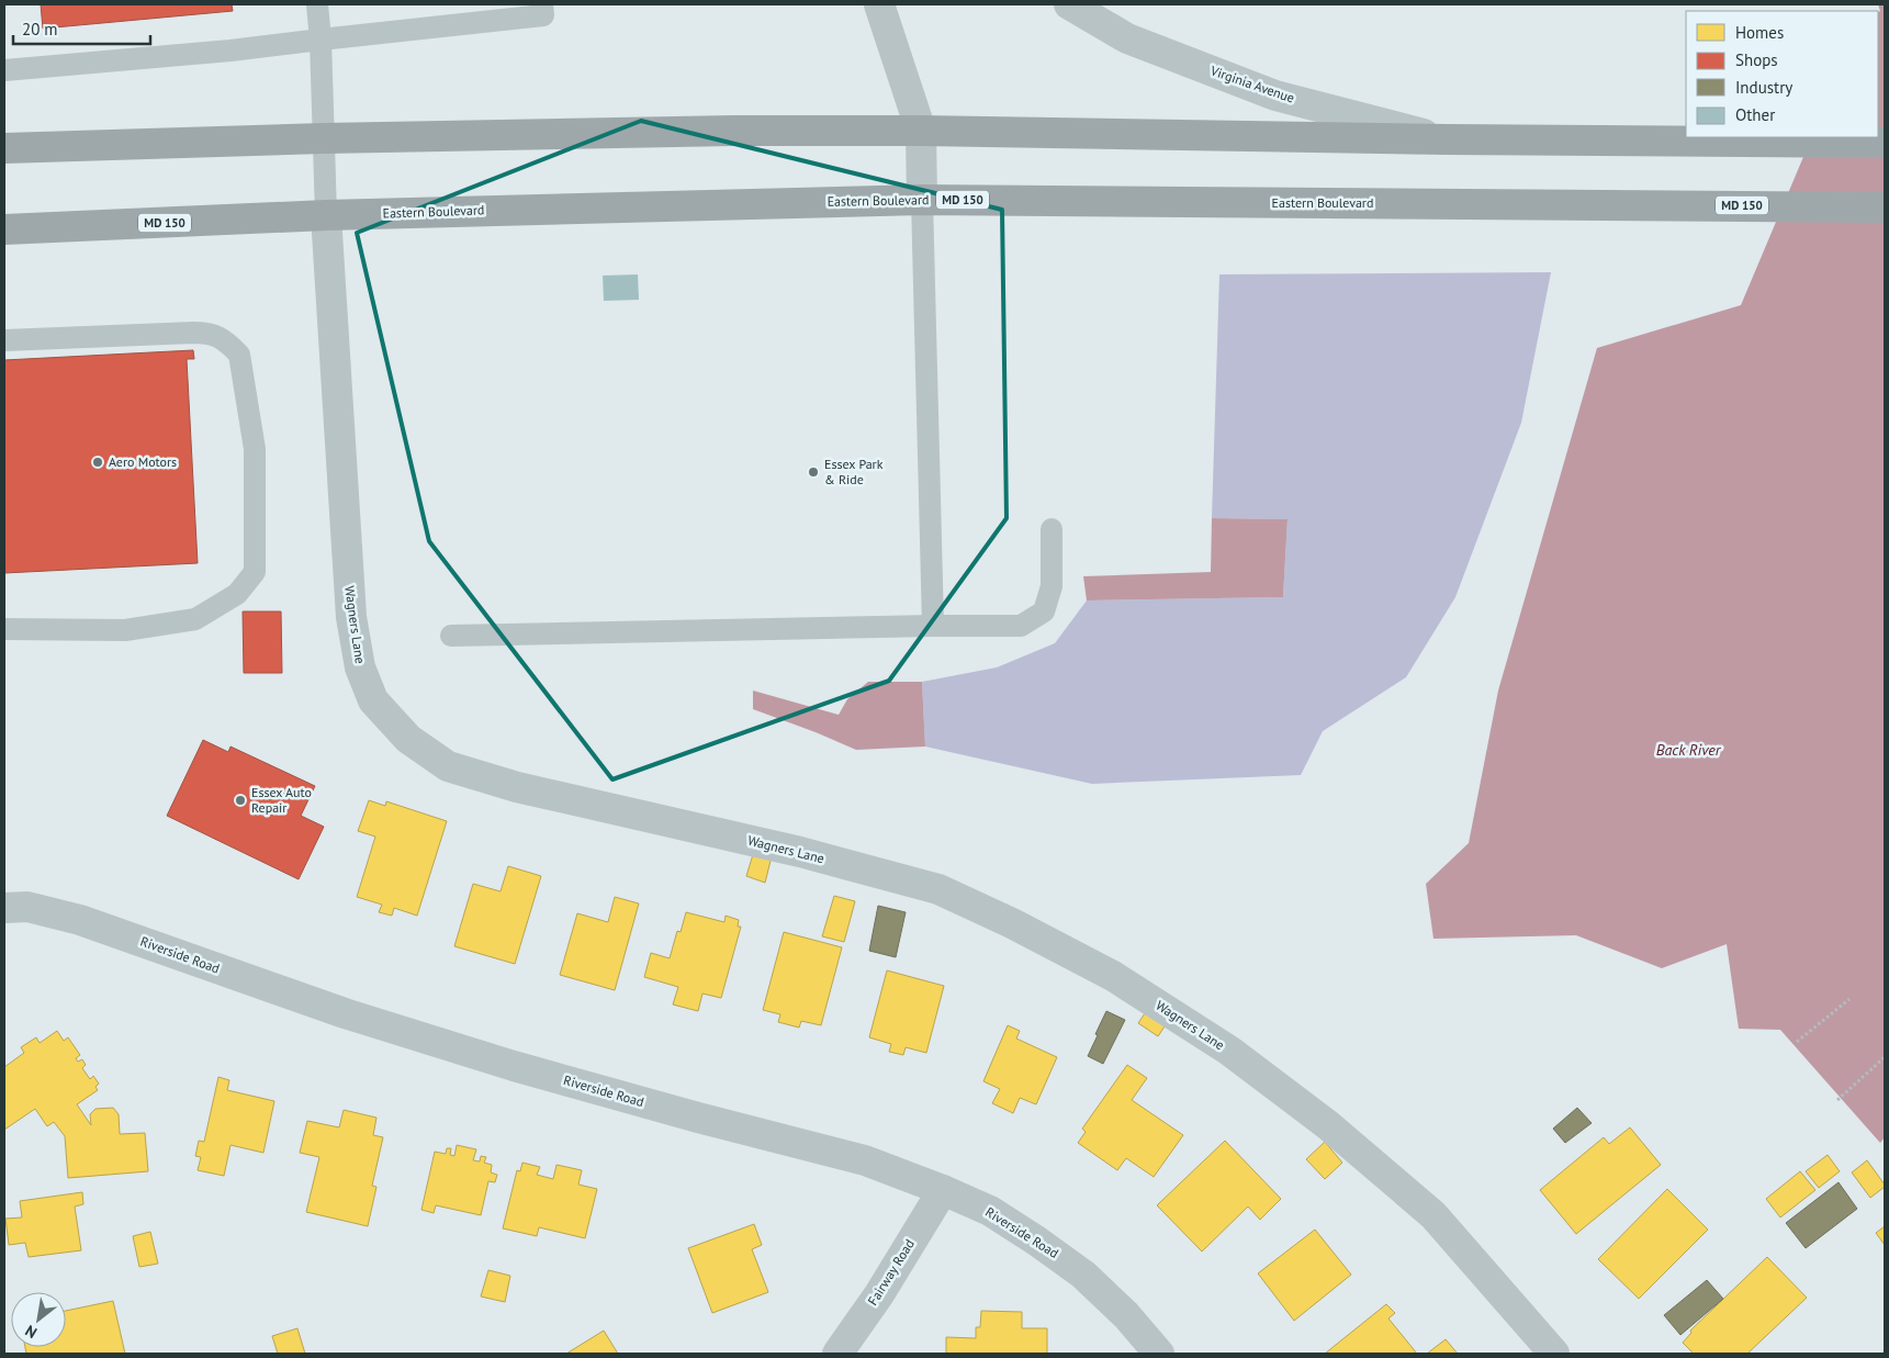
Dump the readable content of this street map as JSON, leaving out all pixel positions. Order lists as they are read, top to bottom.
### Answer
{
  "streets": {
    "main road": ["MD 150", "Eastern Boulevard"],
    "street": [
      "Virginia Avenue",
      "Wagners Lane",
      "Riverside Road",
      "Fairway Road"
    ]
  },
  "crossings": [
    ["Eastern Boulevard", "Wagners Lane"],
    ["Riverside Road", "Fairway Road"]
  ],
  "water": ["Back River"],
  "places": ["Aero Motors", "Essex Park & Ride", "Essex Auto Repair"],
  "legend": [
    "Homes",
    "Shops",
    "Industry",
    "Other"
  ],
  "scale_bar": "20 m",
  "north": "bottom left"
}
